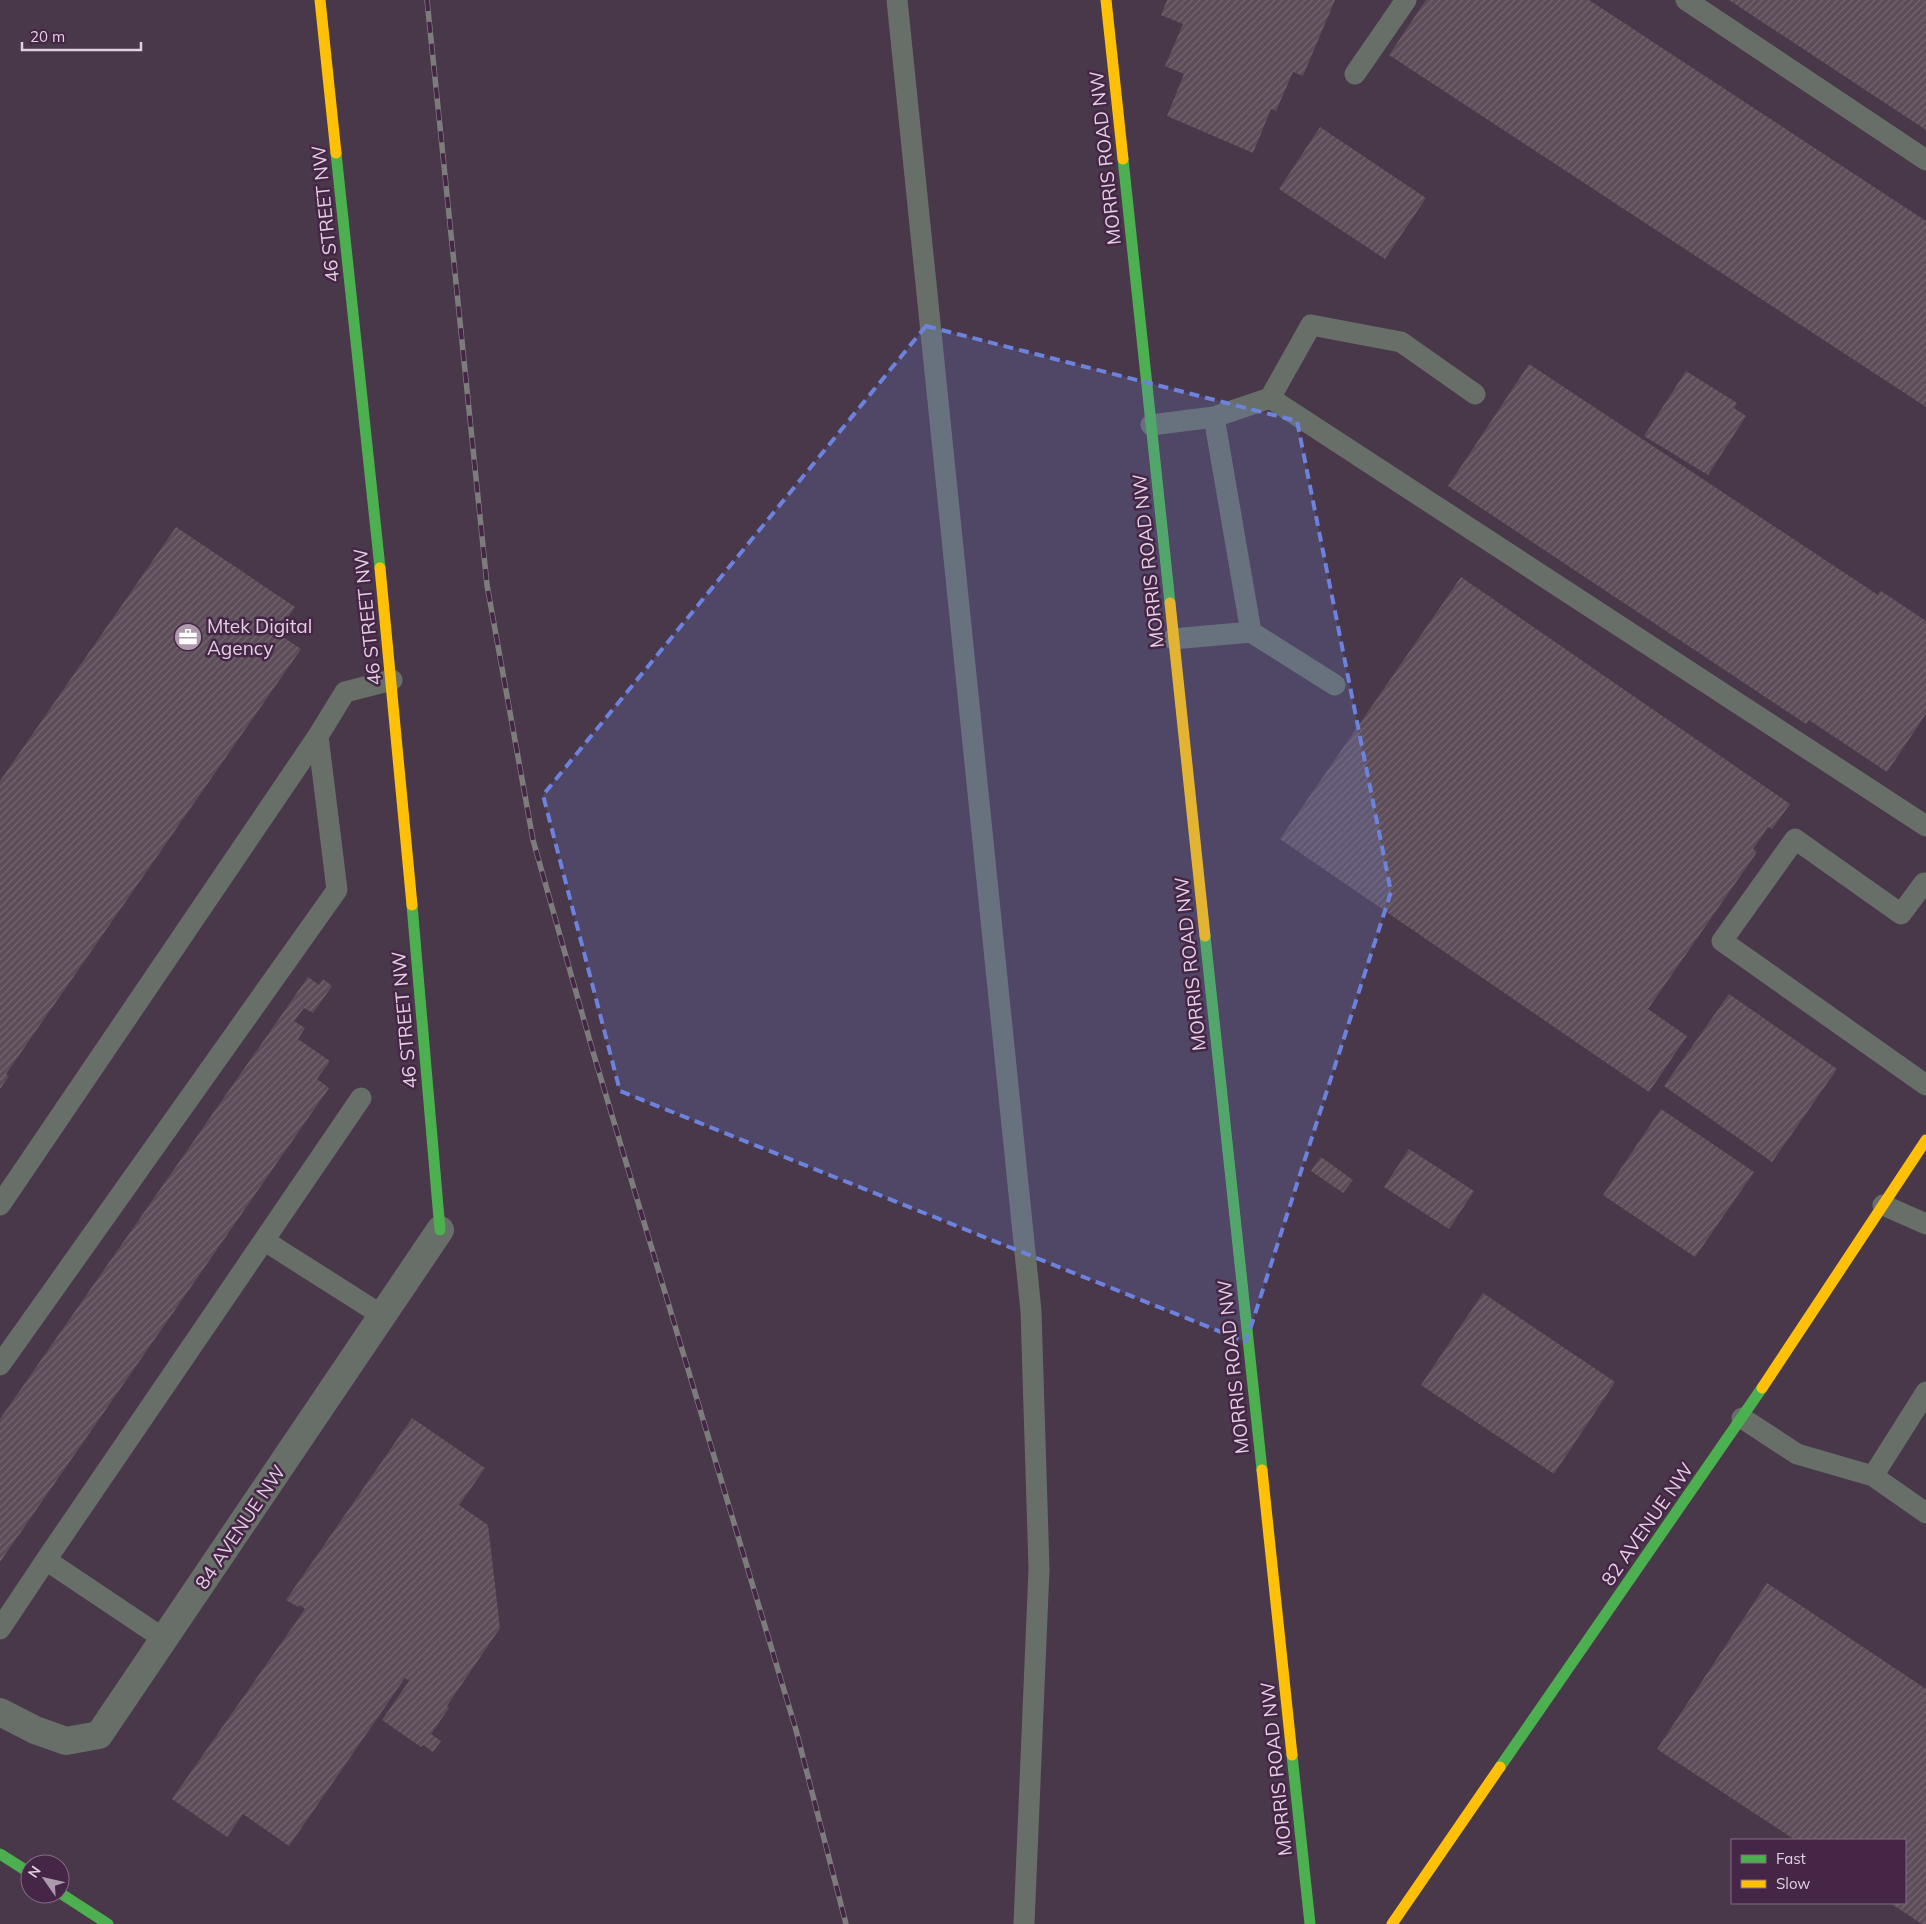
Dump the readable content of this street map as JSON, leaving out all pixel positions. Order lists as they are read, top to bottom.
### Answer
{
  "streets": {
    "street": [
      "MORRIS ROAD NW",
      "46 STREET NW",
      "82 AVENUE NW",
      "84 AVENUE NW"
    ]
  },
  "crossings": [
    ["46 STREET NW", "84 AVENUE NW"]
  ],
  "places": {
    "office": ["Mtek Digital Agency"]
  },
  "legend": ["Fast", "Slow"],
  "scale_bar": "20 m",
  "north": "top left"
}
